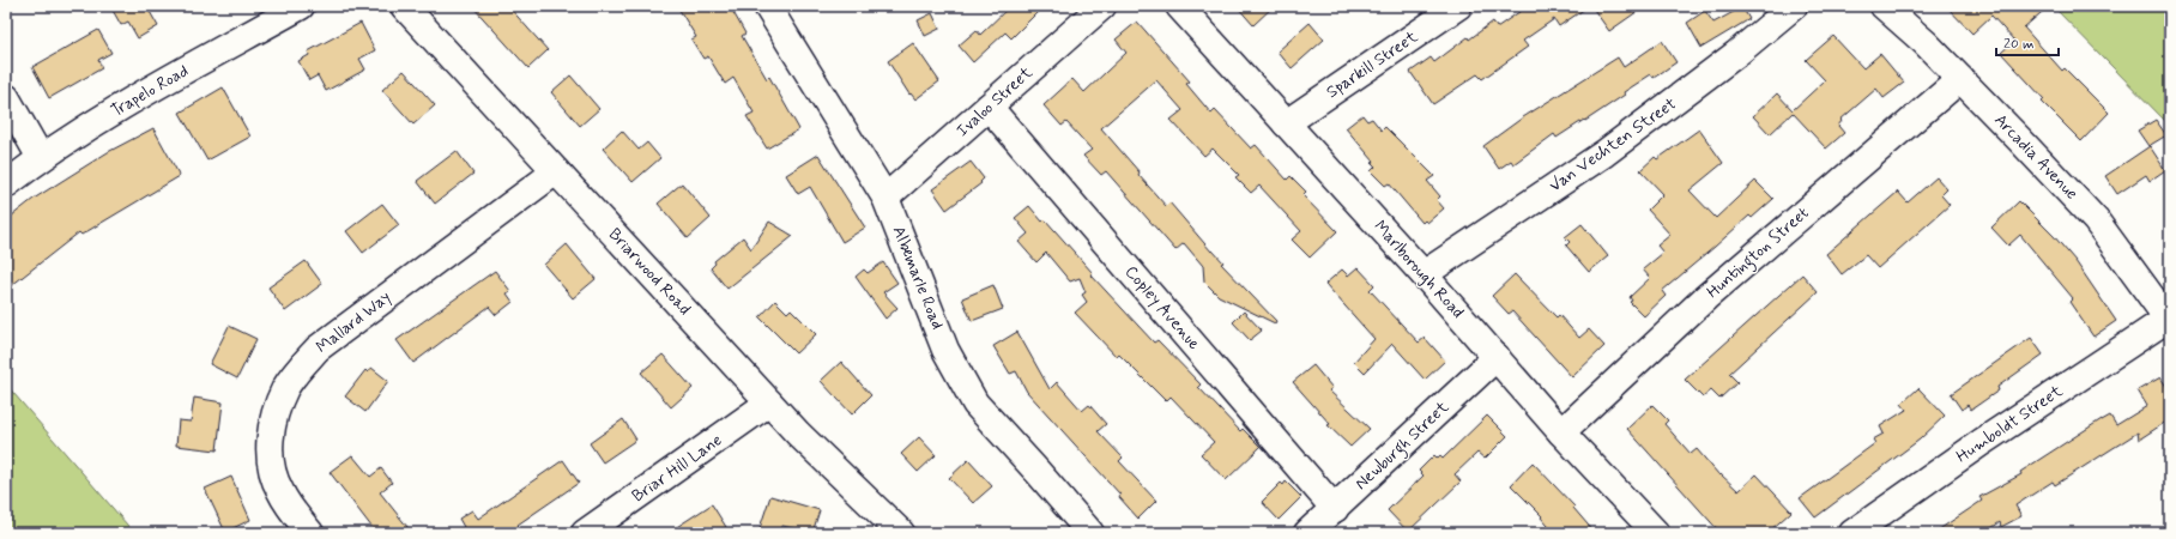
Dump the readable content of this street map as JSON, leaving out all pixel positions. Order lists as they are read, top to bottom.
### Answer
{
  "streets": {
    "street": [
      "Sparkill Street",
      "Trapelo Road",
      "Ivaloo Street",
      "Van Vechten Street",
      "Arcadia Avenue",
      "Huntington Street",
      "Marlborough Road",
      "Briarwood Road",
      "Albemarle Road",
      "Copley Avenue",
      "Mallard Way",
      "Humboldt Street",
      "Newburgh Street",
      "Briar Hill Lane"
    ]
  },
  "crossings": [
    ["Sparkill Street", "Marlborough Road"],
    ["Ivaloo Street", "Albemarle Road"],
    ["Ivaloo Street", "Copley Avenue"],
    ["Van Vechten Street", "Marlborough Road"],
    ["Arcadia Avenue", "Huntington Street"],
    ["Arcadia Avenue", "Humboldt Street"],
    ["Huntington Street", "Marlborough Road"],
    ["Marlborough Road", "Newburgh Street"],
    ["Briarwood Road", "Mallard Way"],
    ["Briarwood Road", "Briar Hill Lane"],
    ["Copley Avenue", "Newburgh Street"]
  ],
  "scale_bar": "20 m"
}
